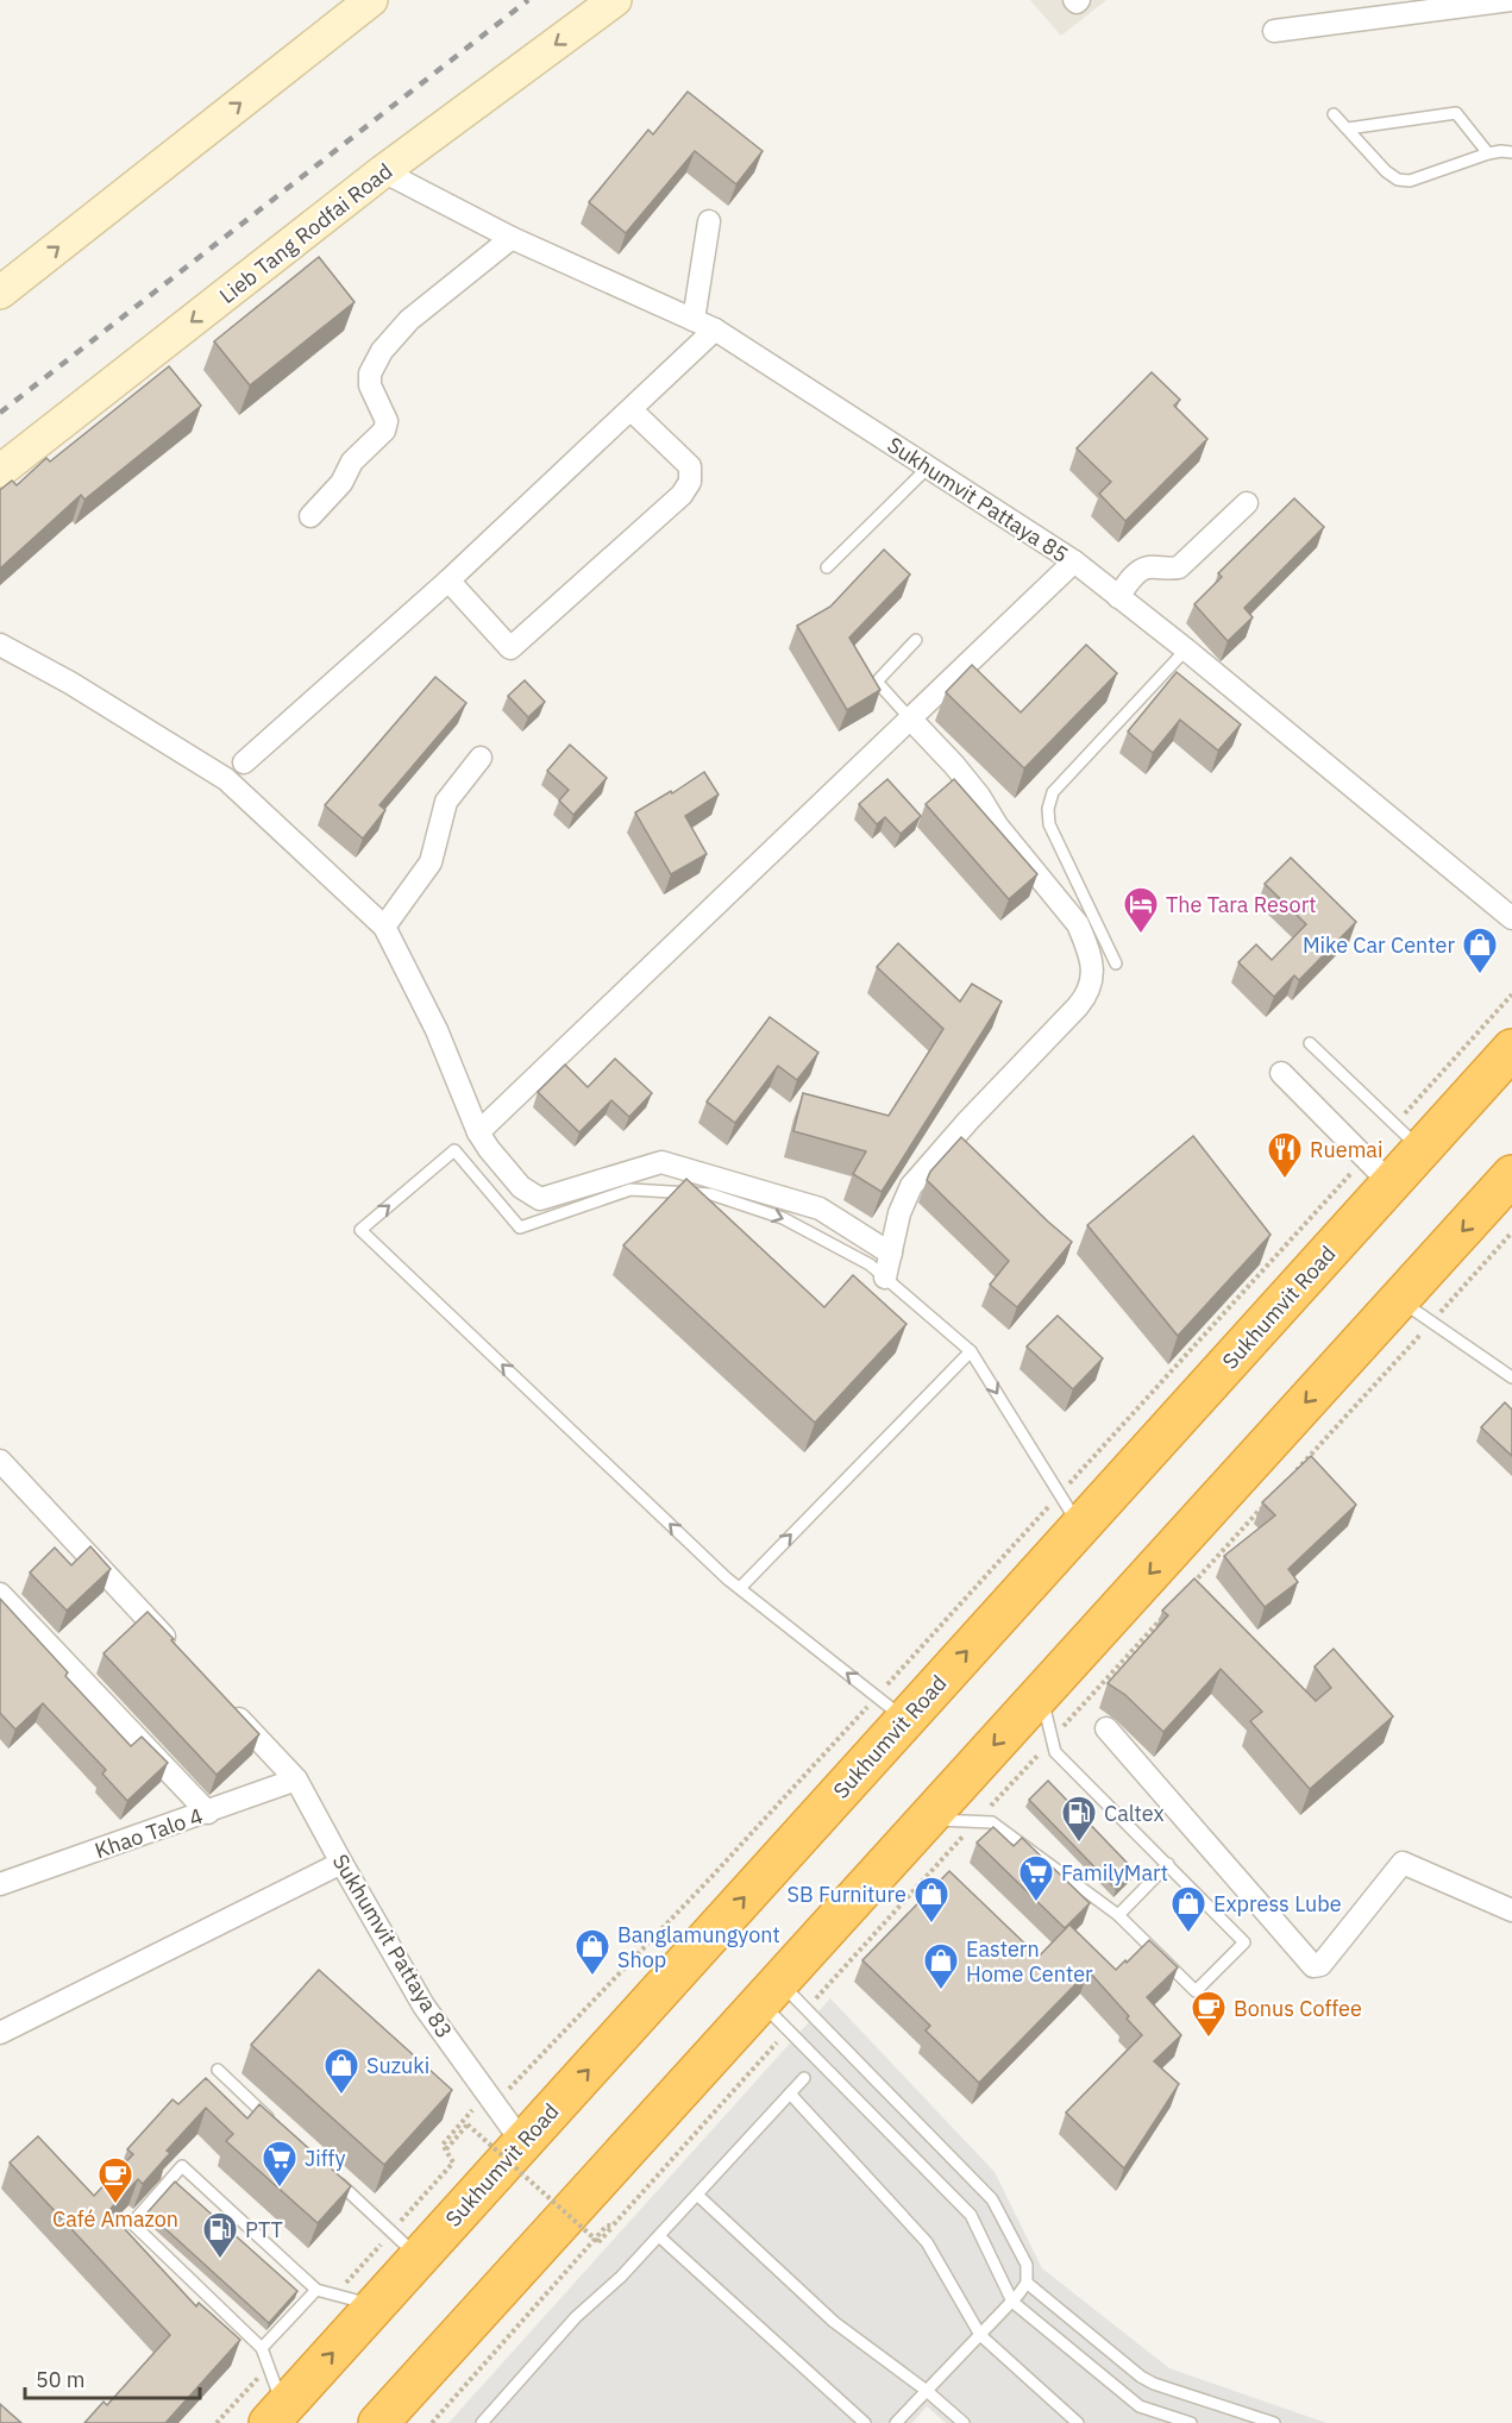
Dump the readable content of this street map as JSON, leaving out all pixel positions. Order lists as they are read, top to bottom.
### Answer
{
  "streets": {
    "highway": ["Sukhumvit Road"],
    "street": [
      "Lieb Tang Rodfai Road",
      "Sukhumvit Pattaya 85",
      "Khao Talo 4",
      "Sukhumvit Pattaya 83"
    ]
  },
  "crossings": [
    ["Lieb Tang Rodfai Road", "Sukhumvit Pattaya 85"],
    ["Sukhumvit Road", "Sukhumvit Pattaya 83"],
    ["Khao Talo 4", "Sukhumvit Pattaya 83"]
  ],
  "places": {
    "hotel": ["The Tara Resort"],
    "shop": [
      "Mike Car Center",
      "SB Furniture",
      "Express Lube",
      "Banglamungyont Shop",
      "Eastern Home Center",
      "Suzuki"
    ],
    "restaurant": ["Ruemai"],
    "fuel station": ["Caltex", "PTT"],
    "supermarket": ["FamilyMart", "Jiffy"],
    "cafe": ["Bonus Coffee", "Café Amazon"]
  },
  "scale_bar": "50 m"
}
